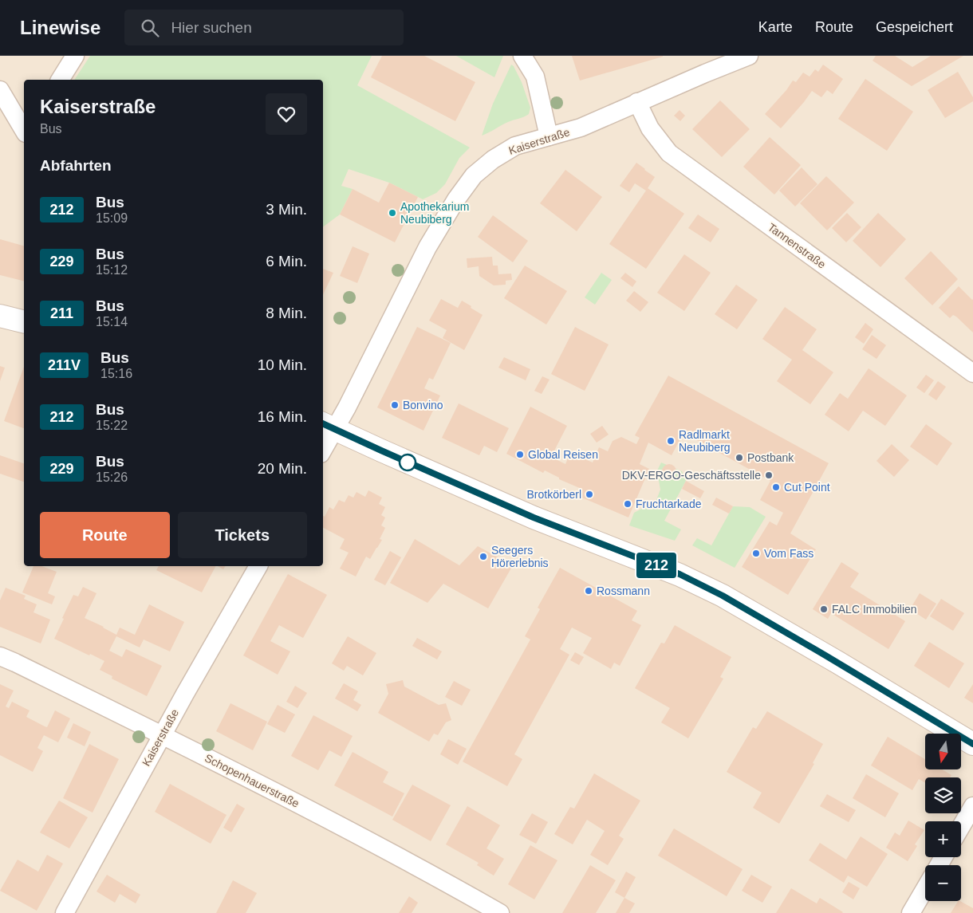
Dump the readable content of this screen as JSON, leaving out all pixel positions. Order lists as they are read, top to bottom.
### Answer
{
  "streets": {
    "street": ["Kaiserstraße", "Tannenstraße", "Schopenhauerstraße"]
  },
  "crossings": [
    ["Kaiserstraße", "Tannenstraße"],
    ["Kaiserstraße", "Schopenhauerstraße"]
  ],
  "places": [
    "Apothekarium Neubiberg",
    "Bonvino",
    "Radlmarkt Neubiberg",
    "Global Reisen",
    "Postbank",
    "DKV-ERGO-Geschäftsstelle",
    "Cut Point",
    "Brotkörberl",
    "Fruchtarkade",
    "Vom Fass",
    "Seegers Hörerlebnis",
    "Rossmann",
    "FALC Immobilien"
  ],
  "lines": ["bus line 212"],
  "north": "bottom",
  "page": {
    "header": "Linewise",
    "search": "Hier suchen",
    "nav": ["Karte", "Route", "Gespeichert"],
    "on_map": "212",
    "heading": [
      ["Kaiserstraße", "Bus"],
      "Abfahrten"
    ],
    "list": [
      {
        "mark": "212",
        "name": "Bus",
        "note": "15:09",
        "value": "3 Min."
      },
      {
        "mark": "229",
        "name": "Bus",
        "note": "15:12",
        "value": "6 Min."
      },
      {
        "mark": "211",
        "name": "Bus",
        "note": "15:14",
        "value": "8 Min."
      },
      {
        "mark": "211V",
        "name": "Bus",
        "note": "15:16",
        "value": "10 Min."
      },
      {
        "mark": "212",
        "name": "Bus",
        "note": "15:22",
        "value": "16 Min."
      },
      {
        "mark": "229",
        "name": "Bus",
        "note": "15:26",
        "value": "20 Min."
      }
    ],
    "buttons": ["Route", "Tickets"],
    "map_buttons": ["+", "−"]
  }
}
